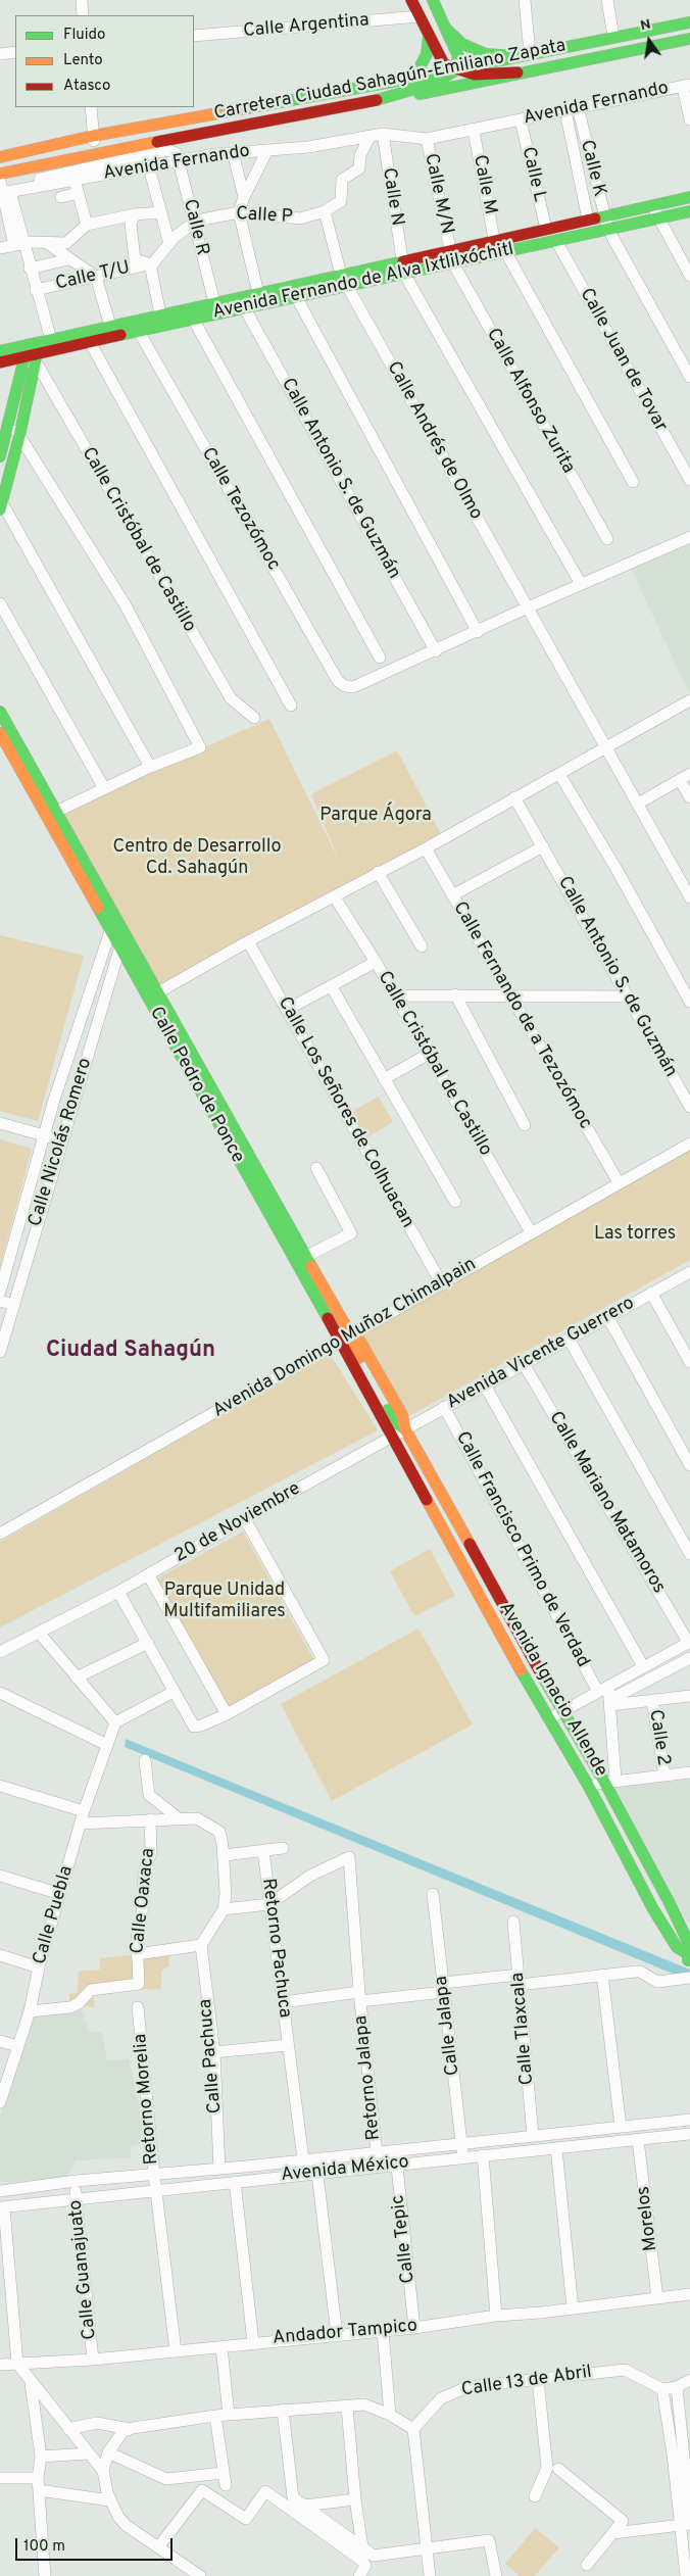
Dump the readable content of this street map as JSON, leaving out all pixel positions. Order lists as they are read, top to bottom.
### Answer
{
  "streets": {
    "street": [
      "Calle Argentina",
      "Carretera Ciudad Sahagún-Emiliano Zapata",
      "Avenida Fernando",
      "Calle K",
      "Calle L",
      "Calle M",
      "Calle M/N",
      "Calle N",
      "Calle P",
      "Calle R",
      "Calle T/U",
      "Avenida Fernando de Alva Ixtlilxóchitl",
      "Calle Juan de Tovar",
      "Calle Alfonso Zurita",
      "Calle Andrés de Olmo",
      "Calle Antonio S. de Guzmán",
      "Calle Tezozómoc",
      "Calle Cristóbal de Castillo",
      "Calle Fernando de a Tezozómoc",
      "Calle Pedro de Ponce",
      "Calle Los Señores de Colhuacan",
      "Calle Nicolás Romero",
      "Avenida Domingo Muñoz Chimalpain",
      "Avenida Vicente Guerrero",
      "Calle Mariano Matamoros",
      "20 de Noviembre",
      "Calle Francisco Primo de Verdad",
      "Avenida Ignacio Allende",
      "Calle 2",
      "Calle Oaxaca",
      "Calle Puebla",
      "Retorno Pachuca",
      "Calle Jalapa",
      "Calle Tlaxcala",
      "Calle Pachuca",
      "Retorno Jalapa",
      "Retorno Morelia",
      "Avenida México",
      "Morelos",
      "Calle Tepic",
      "Calle Guanajuato",
      "Andador Tampico",
      "Calle 13 de Abril"
    ]
  },
  "crossings": [
    ["Avenida Fernando", "Calle K"],
    ["Avenida Fernando", "Calle L"],
    ["Avenida Fernando", "Calle M"],
    ["Avenida Fernando", "Calle M/N"],
    ["Avenida Fernando", "Calle N"],
    ["Avenida Fernando", "Calle R"],
    ["Avenida Fernando", "Calle Cristóbal de Castillo"],
    ["Calle K", "Avenida Fernando de Alva Ixtlilxóchitl"],
    ["Calle L", "Avenida Fernando de Alva Ixtlilxóchitl"],
    ["Calle M", "Avenida Fernando de Alva Ixtlilxóchitl"],
    ["Calle M/N", "Avenida Fernando de Alva Ixtlilxóchitl"],
    ["Calle N", "Avenida Fernando de Alva Ixtlilxóchitl"],
    ["Calle P", "Calle R"],
    ["Calle P", "Calle T/U"],
    ["Calle R", "Avenida Fernando de Alva Ixtlilxóchitl"],
    ["Calle T/U", "Calle Cristóbal de Castillo"],
    ["Avenida Fernando de Alva Ixtlilxóchitl", "Calle Juan de Tovar"],
    ["Avenida Fernando de Alva Ixtlilxóchitl", "Calle Alfonso Zurita"],
    ["Avenida Fernando de Alva Ixtlilxóchitl", "Calle Andrés de Olmo"],
    ["Avenida Fernando de Alva Ixtlilxóchitl", "Calle Antonio S. de Guzmán"],
    ["Avenida Fernando de Alva Ixtlilxóchitl", "Calle Tezozómoc"],
    ["Avenida Fernando de Alva Ixtlilxóchitl", "Calle Cristóbal de Castillo"],
    ["Calle Antonio S. de Guzmán", "Calle Tezozómoc"],
    ["Calle Cristóbal de Castillo", "Avenida Domingo Muñoz Chimalpain"],
    ["Calle Fernando de a Tezozómoc", "Avenida Domingo Muñoz Chimalpain"],
    ["Calle Pedro de Ponce", "Calle Nicolás Romero"],
    ["Calle Pedro de Ponce", "Avenida Domingo Muñoz Chimalpain"],
    ["Calle Pedro de Ponce", "Avenida Vicente Guerrero"],
    ["Calle Pedro de Ponce", "20 de Noviembre"],
    ["Calle Pedro de Ponce", "Avenida Ignacio Allende"],
    ["Calle Los Señores de Colhuacan", "Avenida Domingo Muñoz Chimalpain"],
    ["Avenida Vicente Guerrero", "Calle Mariano Matamoros"],
    ["Avenida Vicente Guerrero", "20 de Noviembre"],
    ["Avenida Vicente Guerrero", "Calle Francisco Primo de Verdad"],
    ["Avenida Vicente Guerrero", "Avenida Ignacio Allende"],
    ["20 de Noviembre", "Avenida Ignacio Allende"],
    ["Calle Oaxaca", "Calle Puebla"],
    ["Retorno Pachuca", "Retorno Jalapa"],
    ["Retorno Pachuca", "Avenida México"],
    ["Calle Jalapa", "Retorno Jalapa"],
    ["Calle Jalapa", "Avenida México"],
    ["Calle Tlaxcala", "Retorno Jalapa"],
    ["Calle Tlaxcala", "Avenida México"],
    ["Calle Pachuca", "Avenida México"],
    ["Retorno Jalapa", "Avenida México"],
    ["Retorno Morelia", "Avenida México"],
    ["Avenida México", "Morelos"],
    ["Avenida México", "Calle Tepic"],
    ["Avenida México", "Calle Guanajuato"],
    ["Morelos", "Andador Tampico"],
    ["Calle Tepic", "Andador Tampico"],
    ["Calle Guanajuato", "Andador Tampico"]
  ],
  "districts": ["Ciudad Sahagún"],
  "parks": [
    "Parque Ágora",
    "Centro de Desarrollo Cd. Sahagún",
    "Las torres",
    "Parque Unidad Multifamiliares"
  ],
  "legend": ["Fluido", "Lento", "Atasco"],
  "scale_bar": "100 m",
  "north": "top"
}
